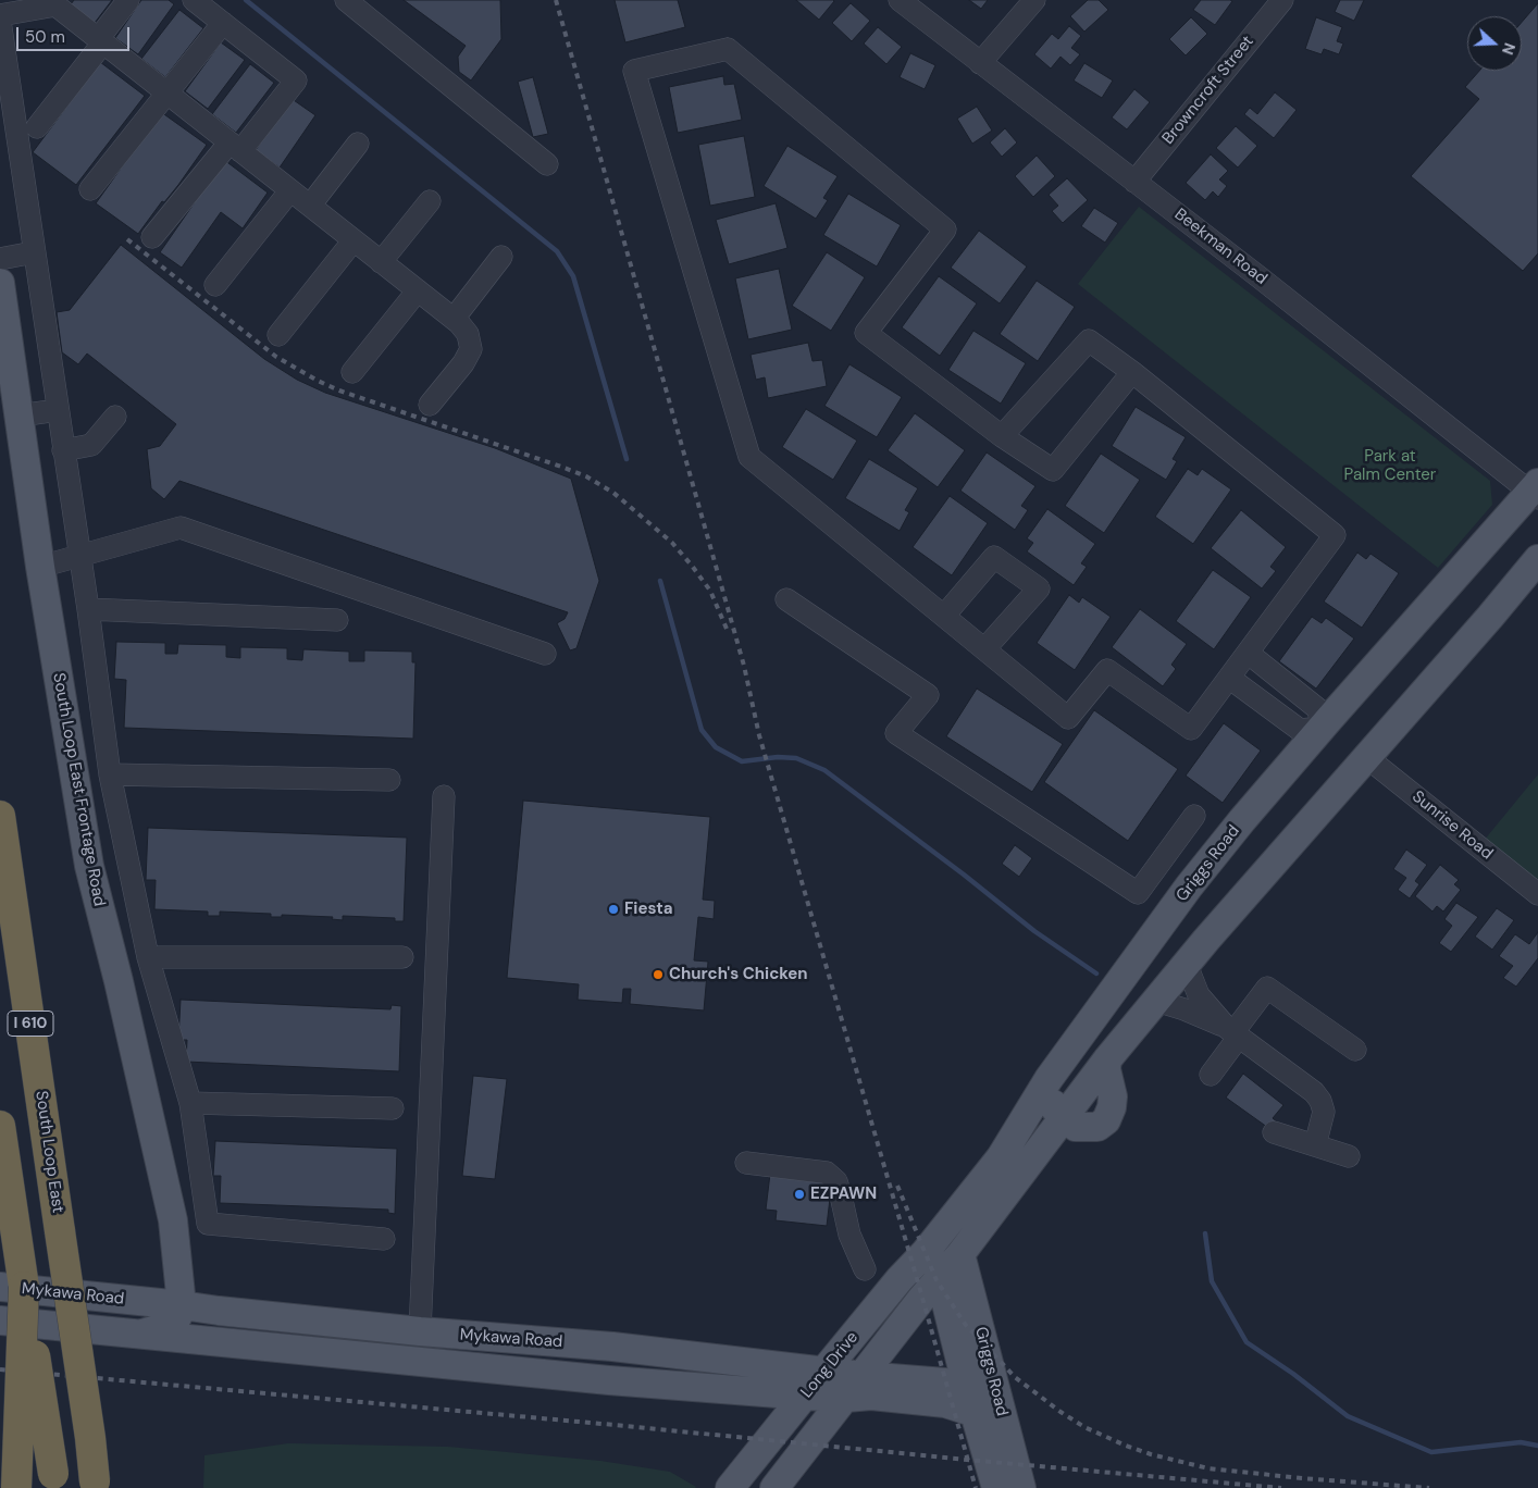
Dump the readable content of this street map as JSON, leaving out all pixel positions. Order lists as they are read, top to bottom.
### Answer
{
  "streets": {
    "highway": ["I 610", "South Loop East"],
    "main road": [
      "South Loop East Frontage Road",
      "Griggs Road",
      "Mykawa Road",
      "Long Drive"
    ],
    "street": ["Browncroft Street", "Beekman Road", "Sunrise Road"]
  },
  "crossings": [
    ["Browncroft Street", "Beekman Road"],
    ["Beekman Road", "Griggs Road"],
    ["South Loop East Frontage Road", "Mykawa Road"],
    ["Griggs Road", "Mykawa Road"],
    ["Griggs Road", "Long Drive"],
    ["Mykawa Road", "Long Drive"]
  ],
  "parks": ["Park at Palm Center"],
  "places": ["Fiesta", "Church's Chicken", "EZPAWN"],
  "scale_bar": "50 m",
  "north": "right"
}
